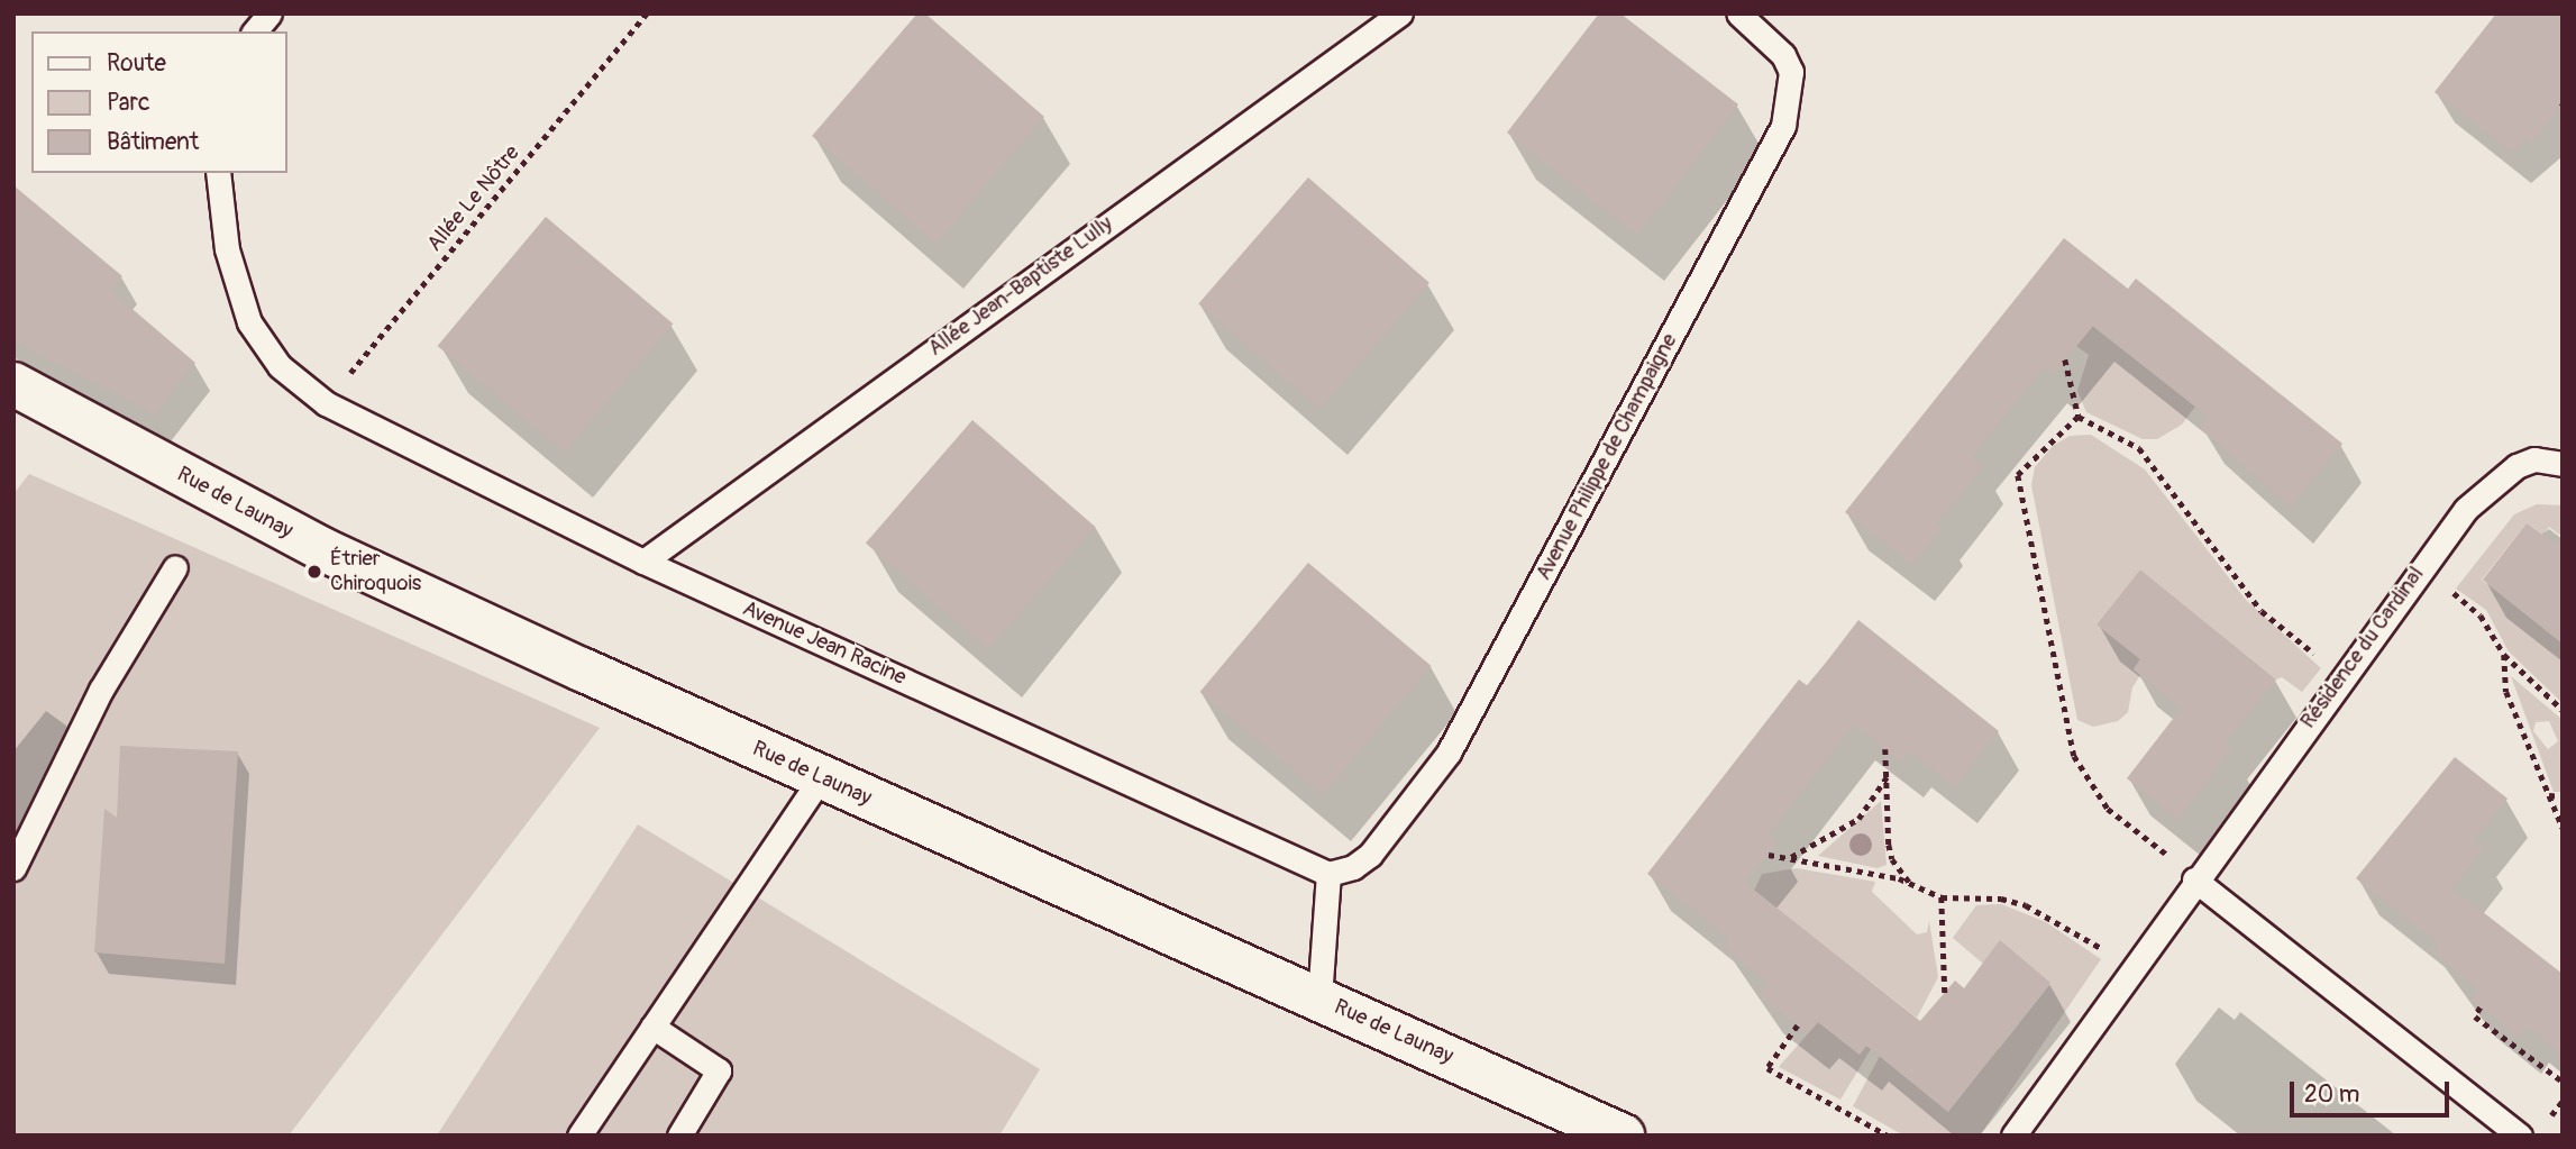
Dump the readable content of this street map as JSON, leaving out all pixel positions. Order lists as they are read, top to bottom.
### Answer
{
  "streets": {
    "street": ["Rue de Launay"],
    "lane": [
      "Allée Jean-Baptiste Lully",
      "Avenue Philippe de Champaigne",
      "Avenue Jean Racine",
      "Résidence du Cardinal"
    ],
    "path": ["Allée Le Nôtre"]
  },
  "crossings": [
    ["Allée Le Nôtre", "Avenue Jean Racine"],
    ["Allée Jean-Baptiste Lully", "Avenue Jean Racine"],
    ["Avenue Philippe de Champaigne", "Avenue Jean Racine"]
  ],
  "places": ["Étrier Chiroquois"],
  "legend": ["Route", "Parc", "Bâtiment"],
  "scale_bar": "20 m"
}
